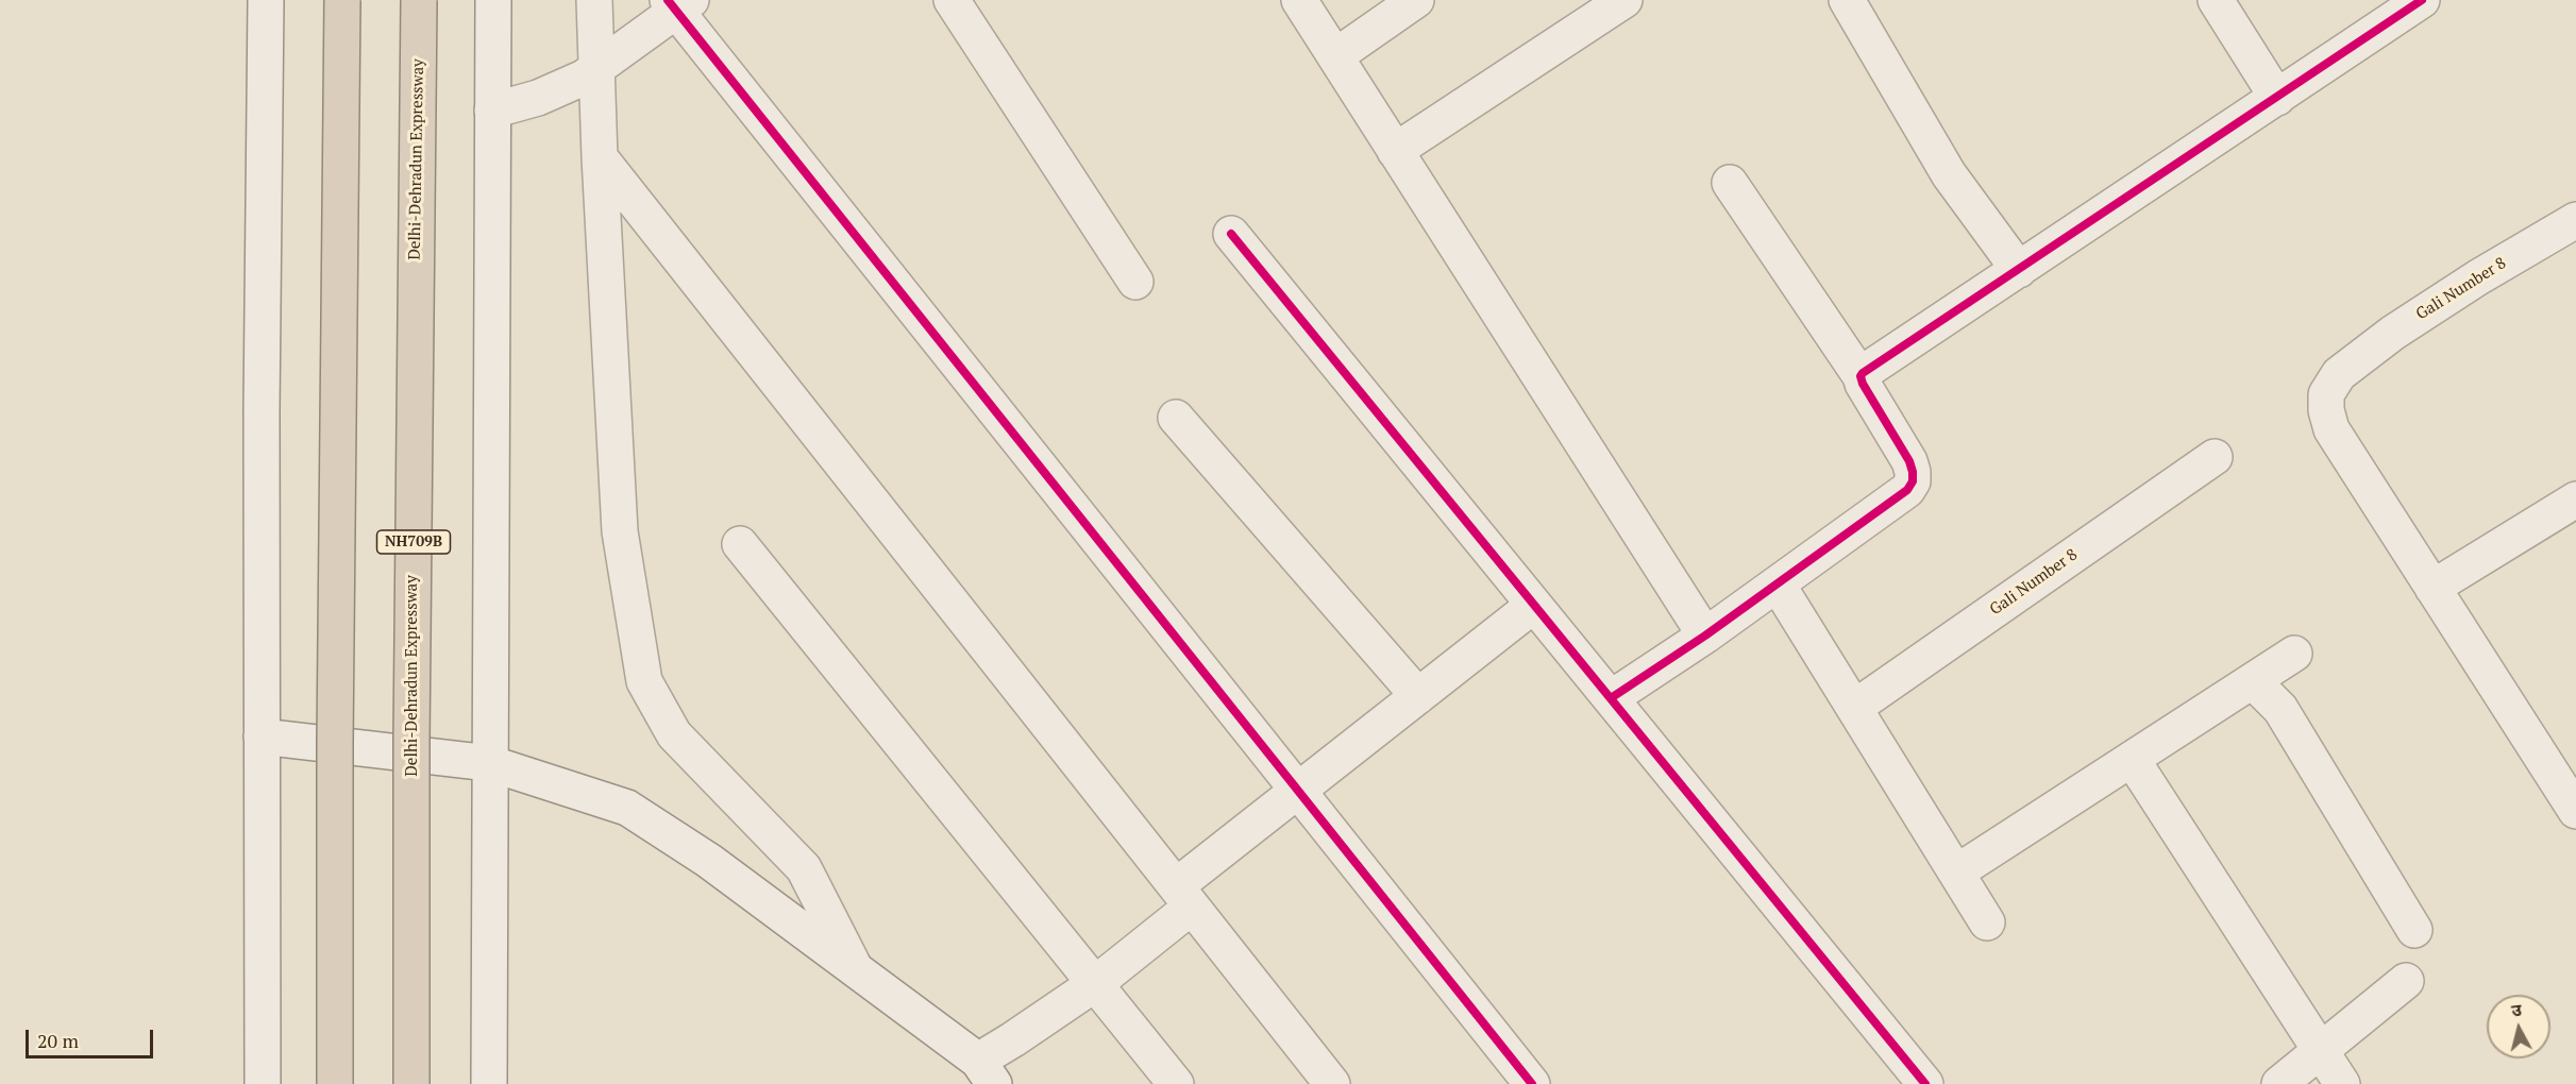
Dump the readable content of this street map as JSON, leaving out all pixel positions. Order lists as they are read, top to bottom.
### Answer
{
  "streets": {
    "highway": ["Delhi-Dehradun Expressway", "NH709B"],
    "street": ["Gali Number 8"]
  },
  "scale_bar": "20 m",
  "north": "top"
}
